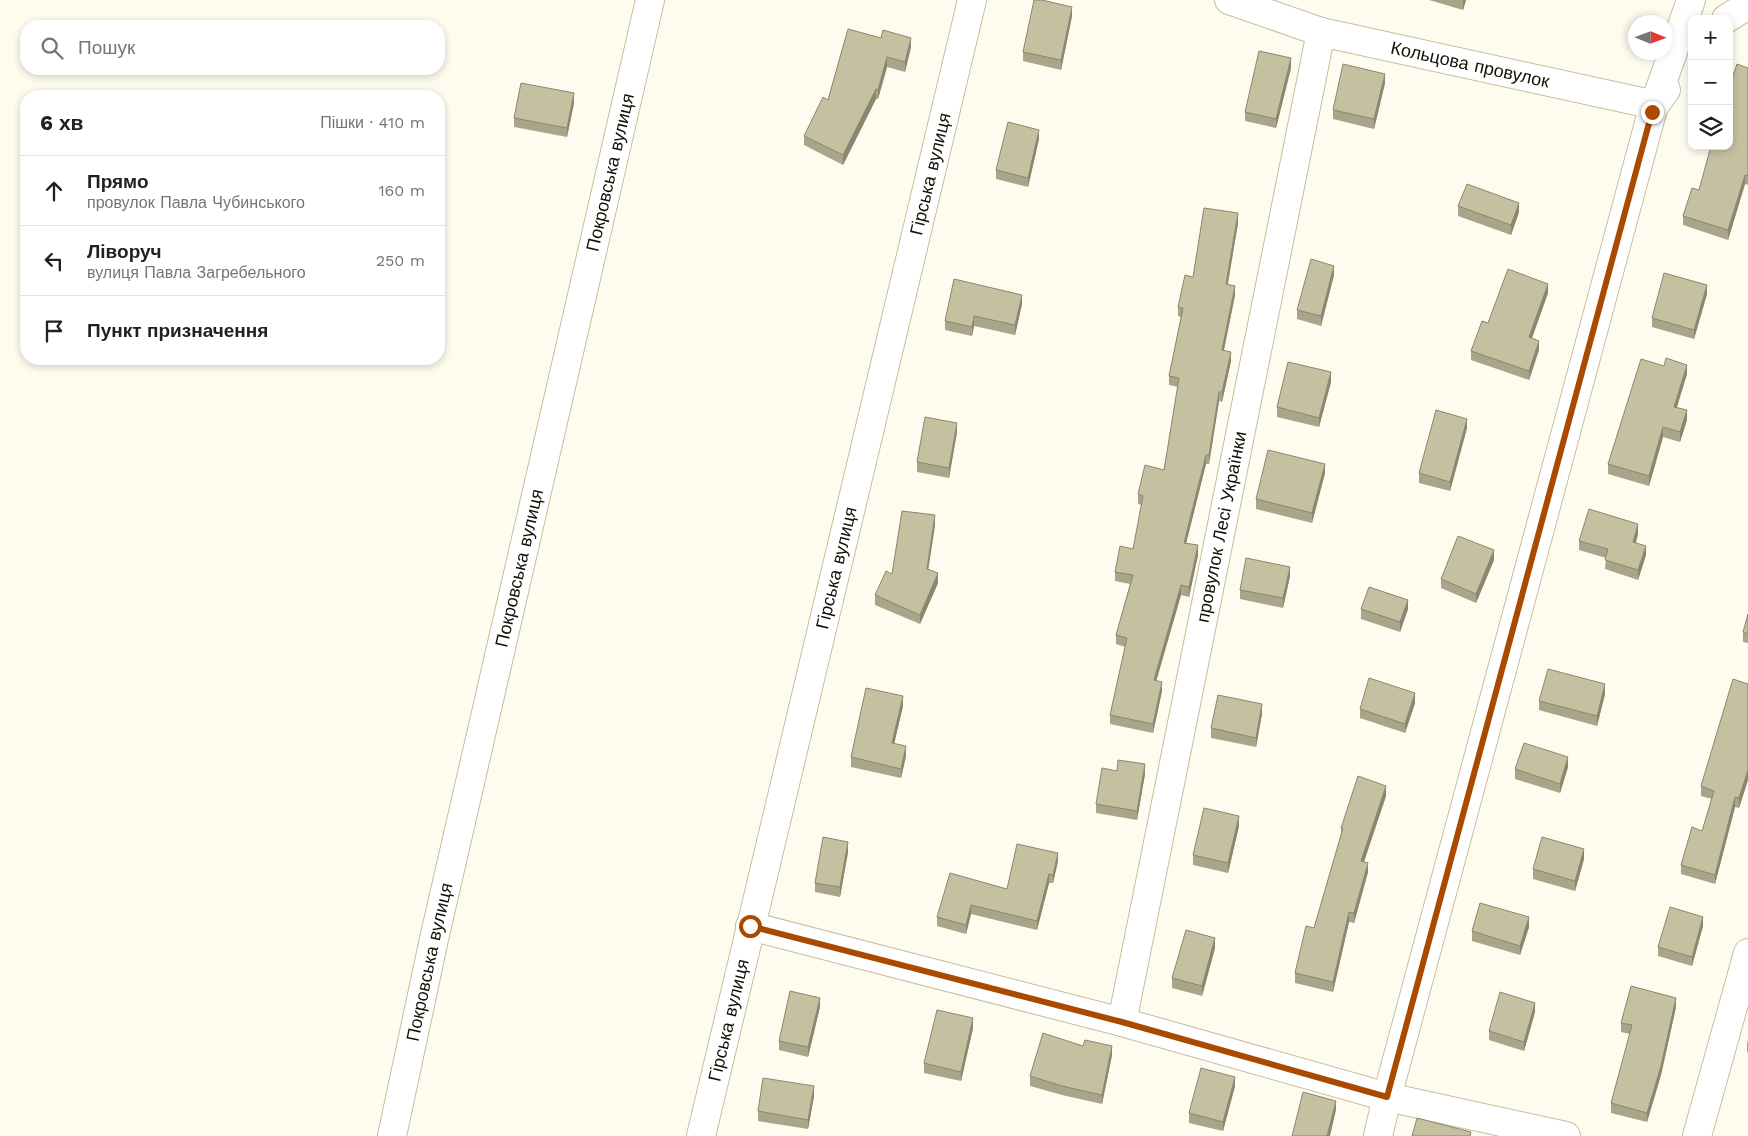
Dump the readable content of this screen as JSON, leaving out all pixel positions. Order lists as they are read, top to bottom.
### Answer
{
  "streets": {
    "street": [
      "Кольцова провулок",
      "Покровська вулиця",
      "Гірська вулиця",
      "провулок Лесі Українки"
    ]
  },
  "crossings": [
    ["Кольцова провулок", "провулок Лесі Українки"]
  ],
  "north": "right",
  "page": {
    "map_buttons": ["+", "−"],
    "search": "Пошук",
    "heading": ["6 хв", "Пішки · 410 m"],
    "list": [
      ["Прямо", "провулок Павла Чубинського", "160 m"],
      ["Ліворуч", "вулиця Павла Загребельного", "250 m"],
      "Пункт призначення"
    ]
  }
}
